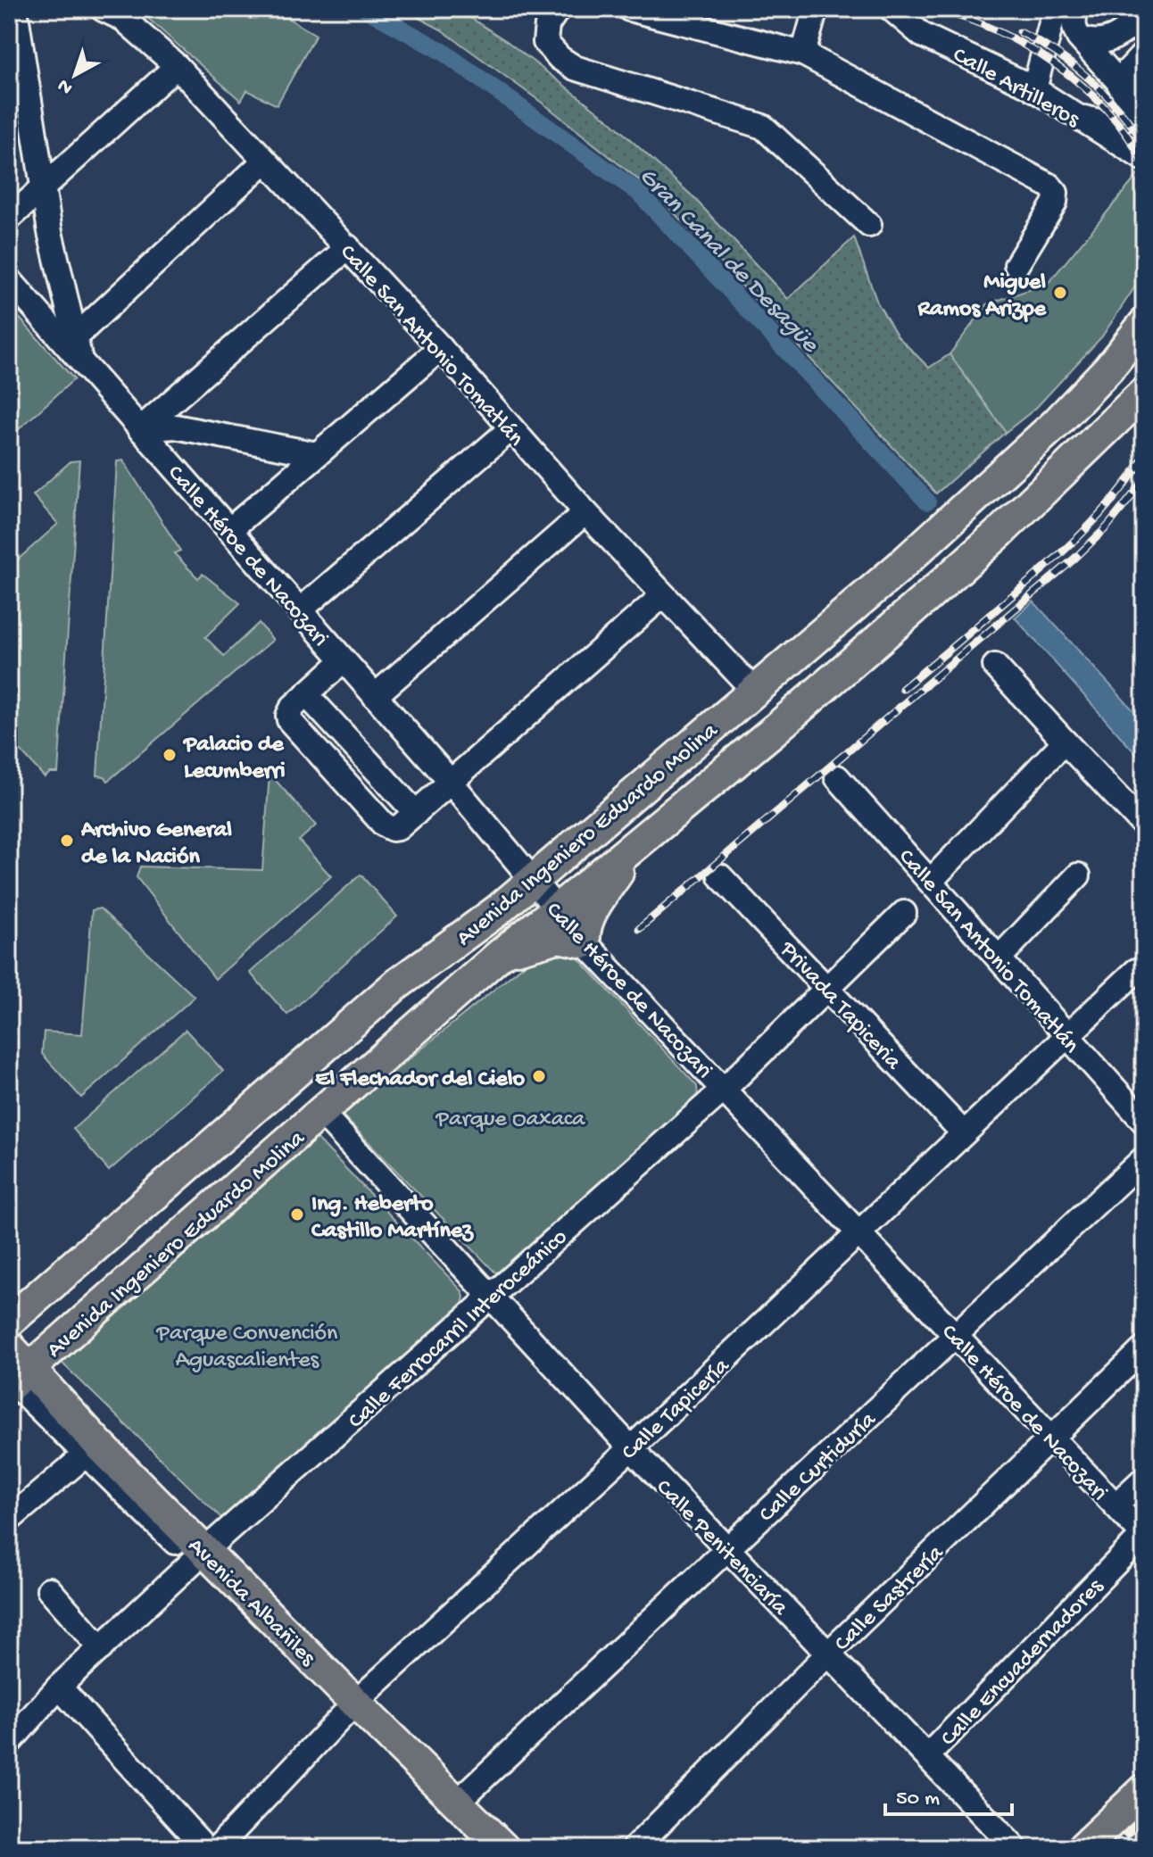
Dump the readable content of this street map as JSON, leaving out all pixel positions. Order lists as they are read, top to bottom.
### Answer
{
  "streets": {
    "main road": ["Avenida Ingeniero Eduardo Molina", "Avenida Albañiles"],
    "street": [
      "Calle Artilleros",
      "Calle San Antonio Tomatlán",
      "Calle Héroe de Nacozari",
      "Privada Tapiceria",
      "Calle Ferrocarril Interoceánico",
      "Calle Tapicería",
      "Calle Curtiduría",
      "Calle Penitenciaría",
      "Calle Sastrería",
      "Calle Encuadernadores"
    ]
  },
  "crossings": [
    ["Calle San Antonio Tomatlán", "Avenida Ingeniero Eduardo Molina"],
    ["Calle San Antonio Tomatlán", "Calle Tapicería"],
    ["Calle Héroe de Nacozari", "Avenida Ingeniero Eduardo Molina"],
    ["Calle Héroe de Nacozari", "Calle Ferrocarril Interoceánico"],
    ["Calle Héroe de Nacozari", "Calle Tapicería"],
    ["Calle Héroe de Nacozari", "Calle Curtiduría"],
    ["Calle Héroe de Nacozari", "Calle Sastrería"],
    ["Calle Héroe de Nacozari", "Calle Encuadernadores"],
    ["Avenida Ingeniero Eduardo Molina", "Calle Penitenciaría"],
    ["Avenida Ingeniero Eduardo Molina", "Avenida Albañiles"],
    ["Privada Tapiceria", "Calle Ferrocarril Interoceánico"],
    ["Privada Tapiceria", "Calle Tapicería"],
    ["Calle Ferrocarril Interoceánico", "Calle Penitenciaría"],
    ["Calle Ferrocarril Interoceánico", "Avenida Albañiles"],
    ["Calle Tapicería", "Calle Penitenciaría"],
    ["Calle Tapicería", "Avenida Albañiles"],
    ["Calle Curtiduría", "Calle Penitenciaría"],
    ["Calle Curtiduría", "Avenida Albañiles"],
    ["Calle Penitenciaría", "Calle Sastrería"],
    ["Calle Penitenciaría", "Calle Encuadernadores"]
  ],
  "water": ["Gran Canal de Desagüe"],
  "parks": ["Parque Oaxaca", "Parque Convención Aguascalientes"],
  "places": [
    "Miguel Ramos Arizpe",
    "Palacio de Lecumberri",
    "Archivo General de la Nación",
    "El Flechador del Cielo",
    "Ing. Heberto Castillo Martínez"
  ],
  "scale_bar": "50 m",
  "north": "bottom left"
}
